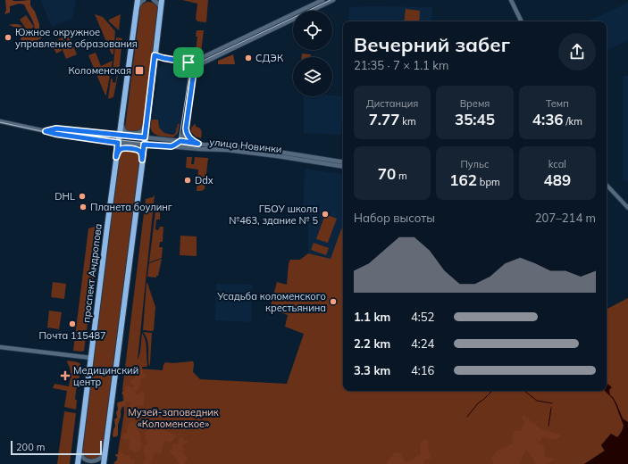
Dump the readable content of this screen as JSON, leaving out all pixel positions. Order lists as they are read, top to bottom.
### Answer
{
  "streets": {
    "main road": ["проспект Андропова"],
    "street": ["улица Новинки"]
  },
  "crossings": [
    ["улица Новинки", "проспект Андропова"]
  ],
  "parks": ["Музей-заповедник «Коломенское»"],
  "places": {
    "other": [
      "Южное окружное управление образования",
      "СДЭК",
      "Ddx",
      "DHL",
      "Планета боулинг",
      "ГБОУ школа №463, здание № 5",
      "Усадьба коломенского крестьянина",
      "Почта 115487"
    ],
    "transit": ["Коломенская"],
    "health": ["Медицинский центр"]
  },
  "scale_bar": "200 m",
  "page": {
    "heading": ["Вечерний забег", "21:35 · 7 × 1.1 km"],
    "stats": [
      ["Дистанция", "7.77 km"],
      ["Время", "35:45"],
      ["Темп", "4:36 /km"],
      ["70 m"],
      ["Пульс", "162 bpm"],
      ["kcal", "489"]
    ],
    "chart": ["Набор высоты", "207–214 m"],
    "list": [
      {
        "name": "1.1 km",
        "note": "4:52"
      },
      {
        "name": "2.2 km",
        "note": "4:24"
      },
      {
        "name": "3.3 km",
        "note": "4:16"
      }
    ],
    "scale": "200 m"
  }
}
